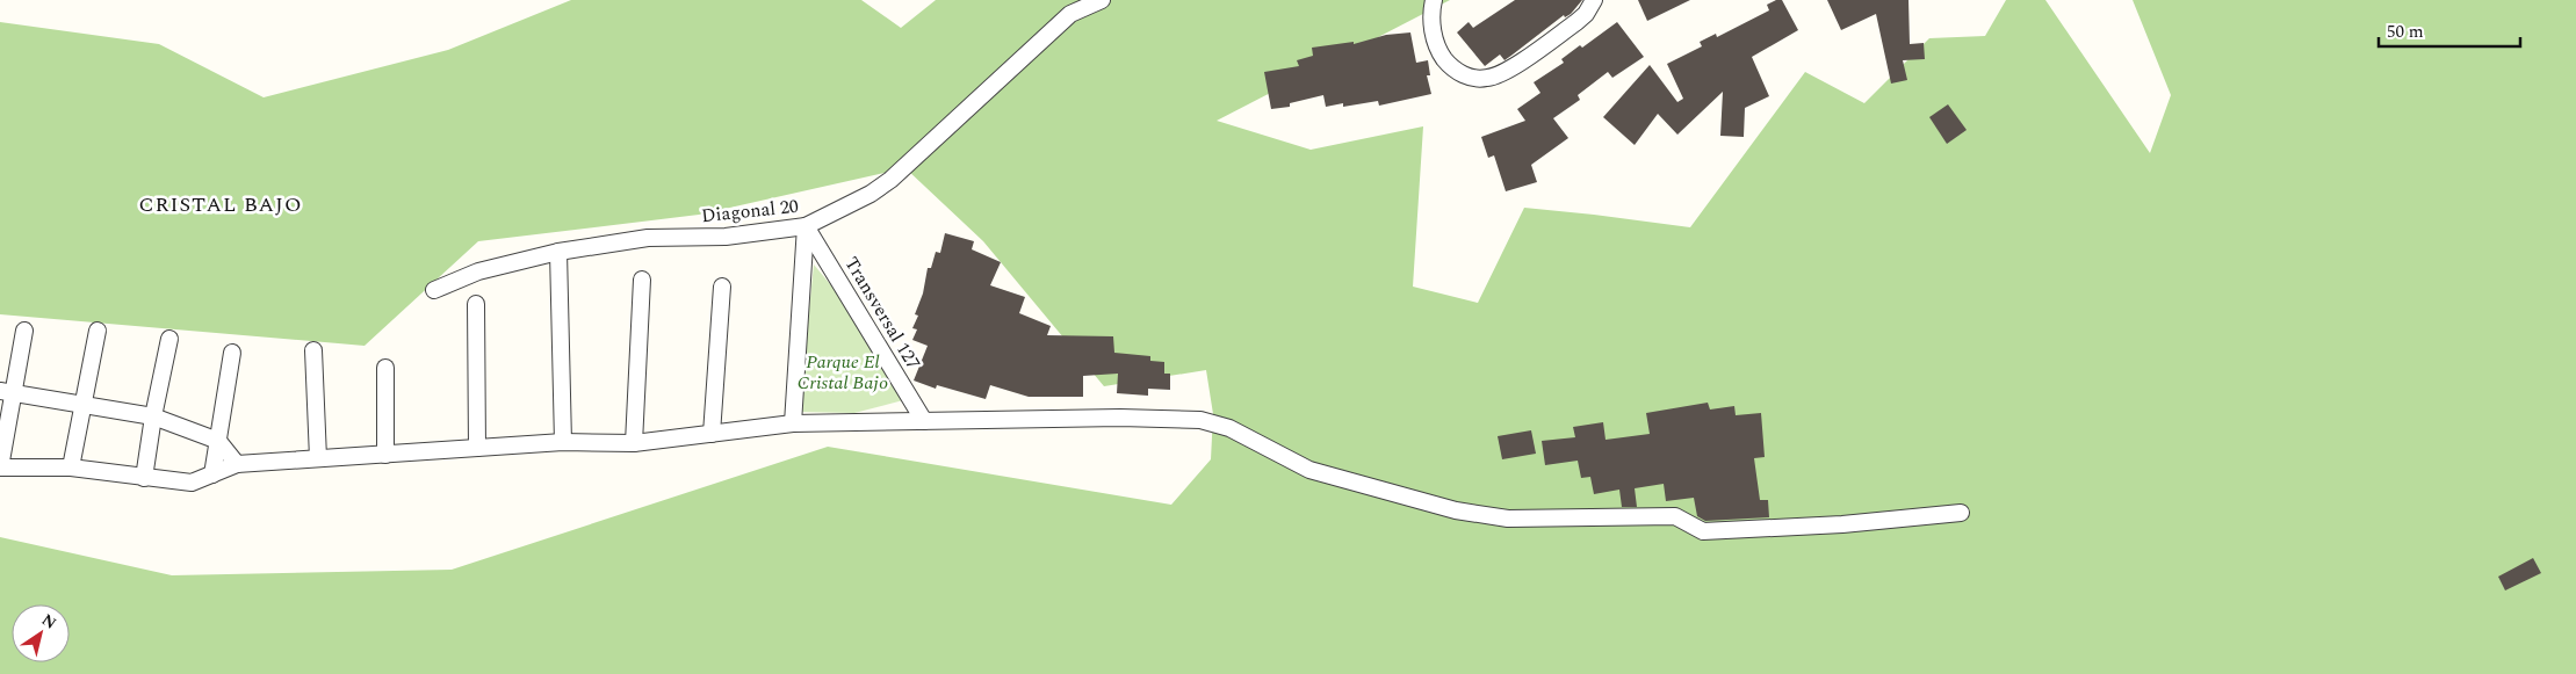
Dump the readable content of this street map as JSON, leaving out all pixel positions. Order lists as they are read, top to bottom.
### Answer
{
  "streets": {
    "street": ["Diagonal 20", "Transversal 127"]
  },
  "crossings": [
    ["Diagonal 20", "Transversal 127"]
  ],
  "districts": ["CRISTAL BAJO"],
  "parks": ["Parque El Cristal Bajo"],
  "scale_bar": "50 m",
  "north": "top right"
}
